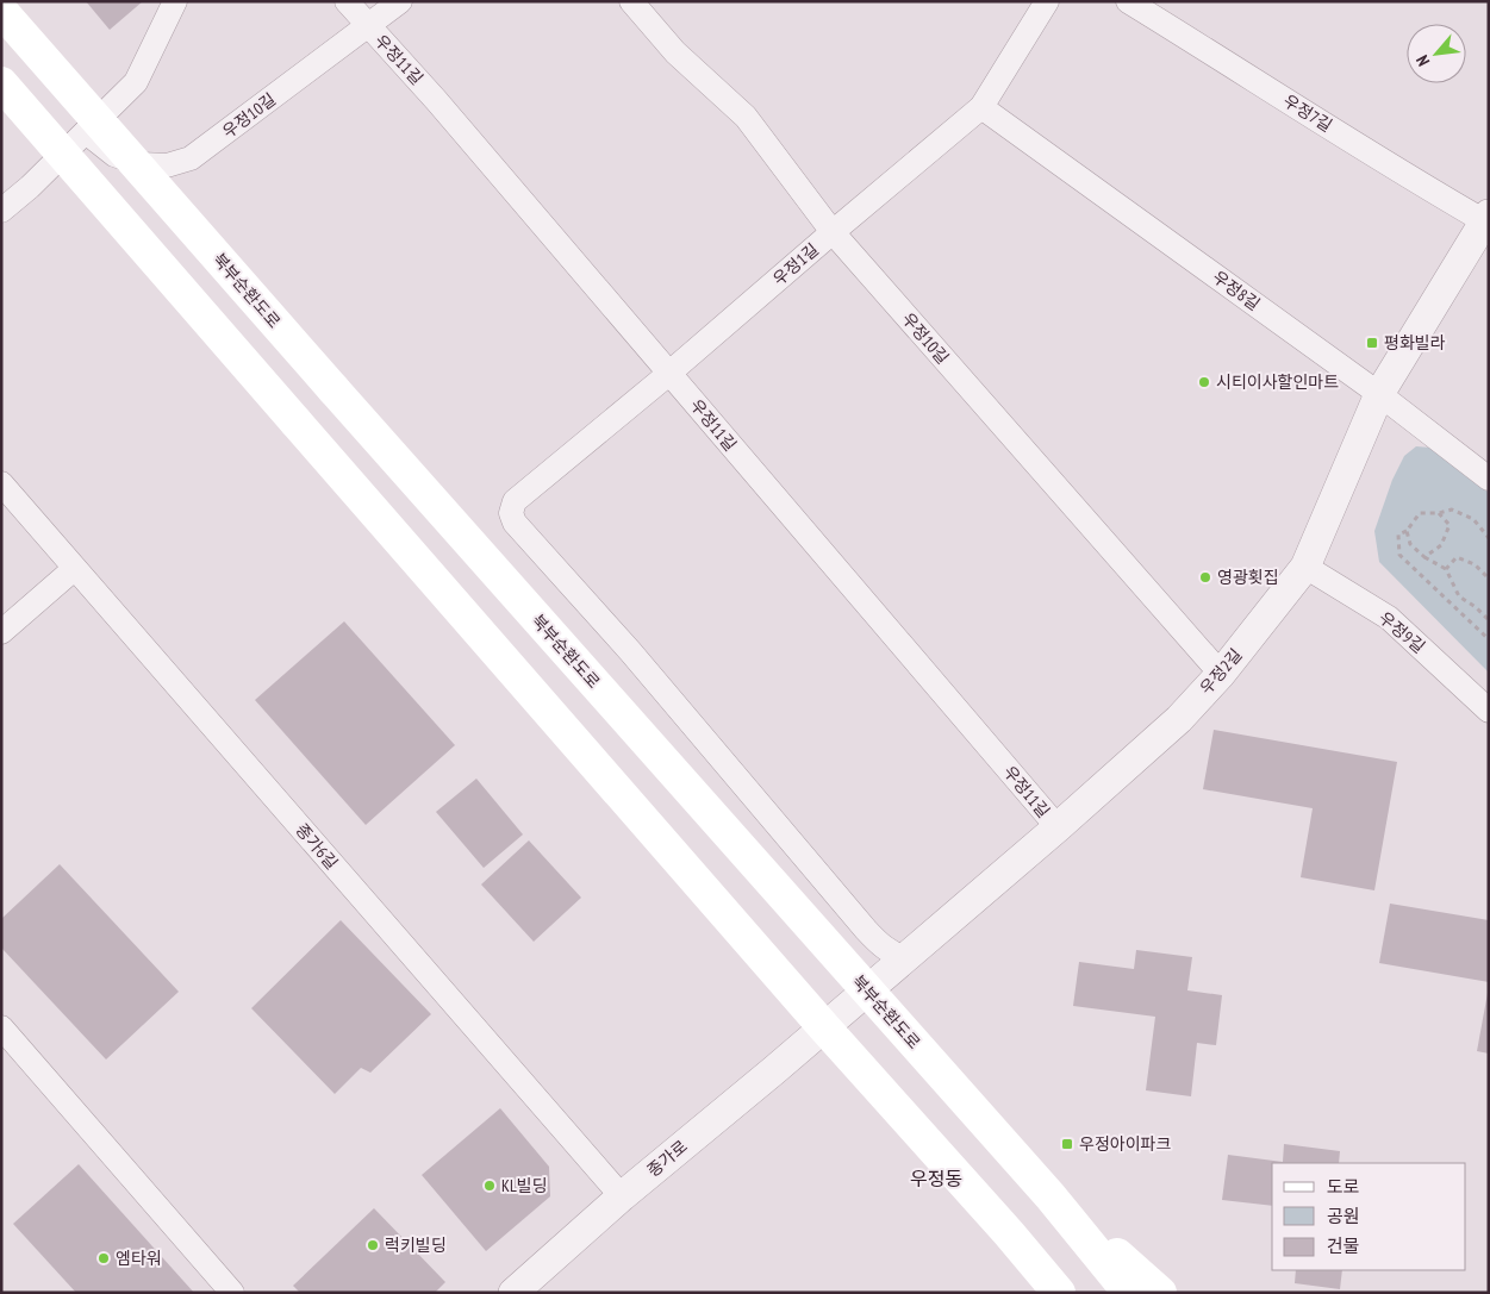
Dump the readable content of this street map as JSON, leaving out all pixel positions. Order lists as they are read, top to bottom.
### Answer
{
  "streets": {
    "main road": ["북부순환도로"],
    "street": [
      "우정11길",
      "우정7길",
      "우정10길",
      "우정1길",
      "우정8길",
      "우정9길",
      "우정2길",
      "종가6길",
      "종가로"
    ]
  },
  "crossings": [
    ["우정11길", "우정10길"],
    ["우정11길", "우정1길"],
    ["우정11길", "우정2길"],
    ["우정7길", "우정2길"],
    ["우정10길", "우정1길"],
    ["우정10길", "우정2길"],
    ["우정1길", "우정8길"],
    ["우정1길", "우정2길"],
    ["북부순환도로", "우정2길"],
    ["우정8길", "우정2길"],
    ["우정9길", "우정2길"],
    ["우정2길", "종가로"],
    ["종가6길", "종가로"]
  ],
  "districts": ["우정동"],
  "places": {
    "transit": ["평화빌라", "우정아이파크"],
    "other": [
      "시티이사할인마트",
      "영광횟집",
      "KL빌딩",
      "럭키빌딩",
      "엠타워"
    ]
  },
  "legend": ["도로", "공원", "건물"],
  "north": "bottom left"
}
